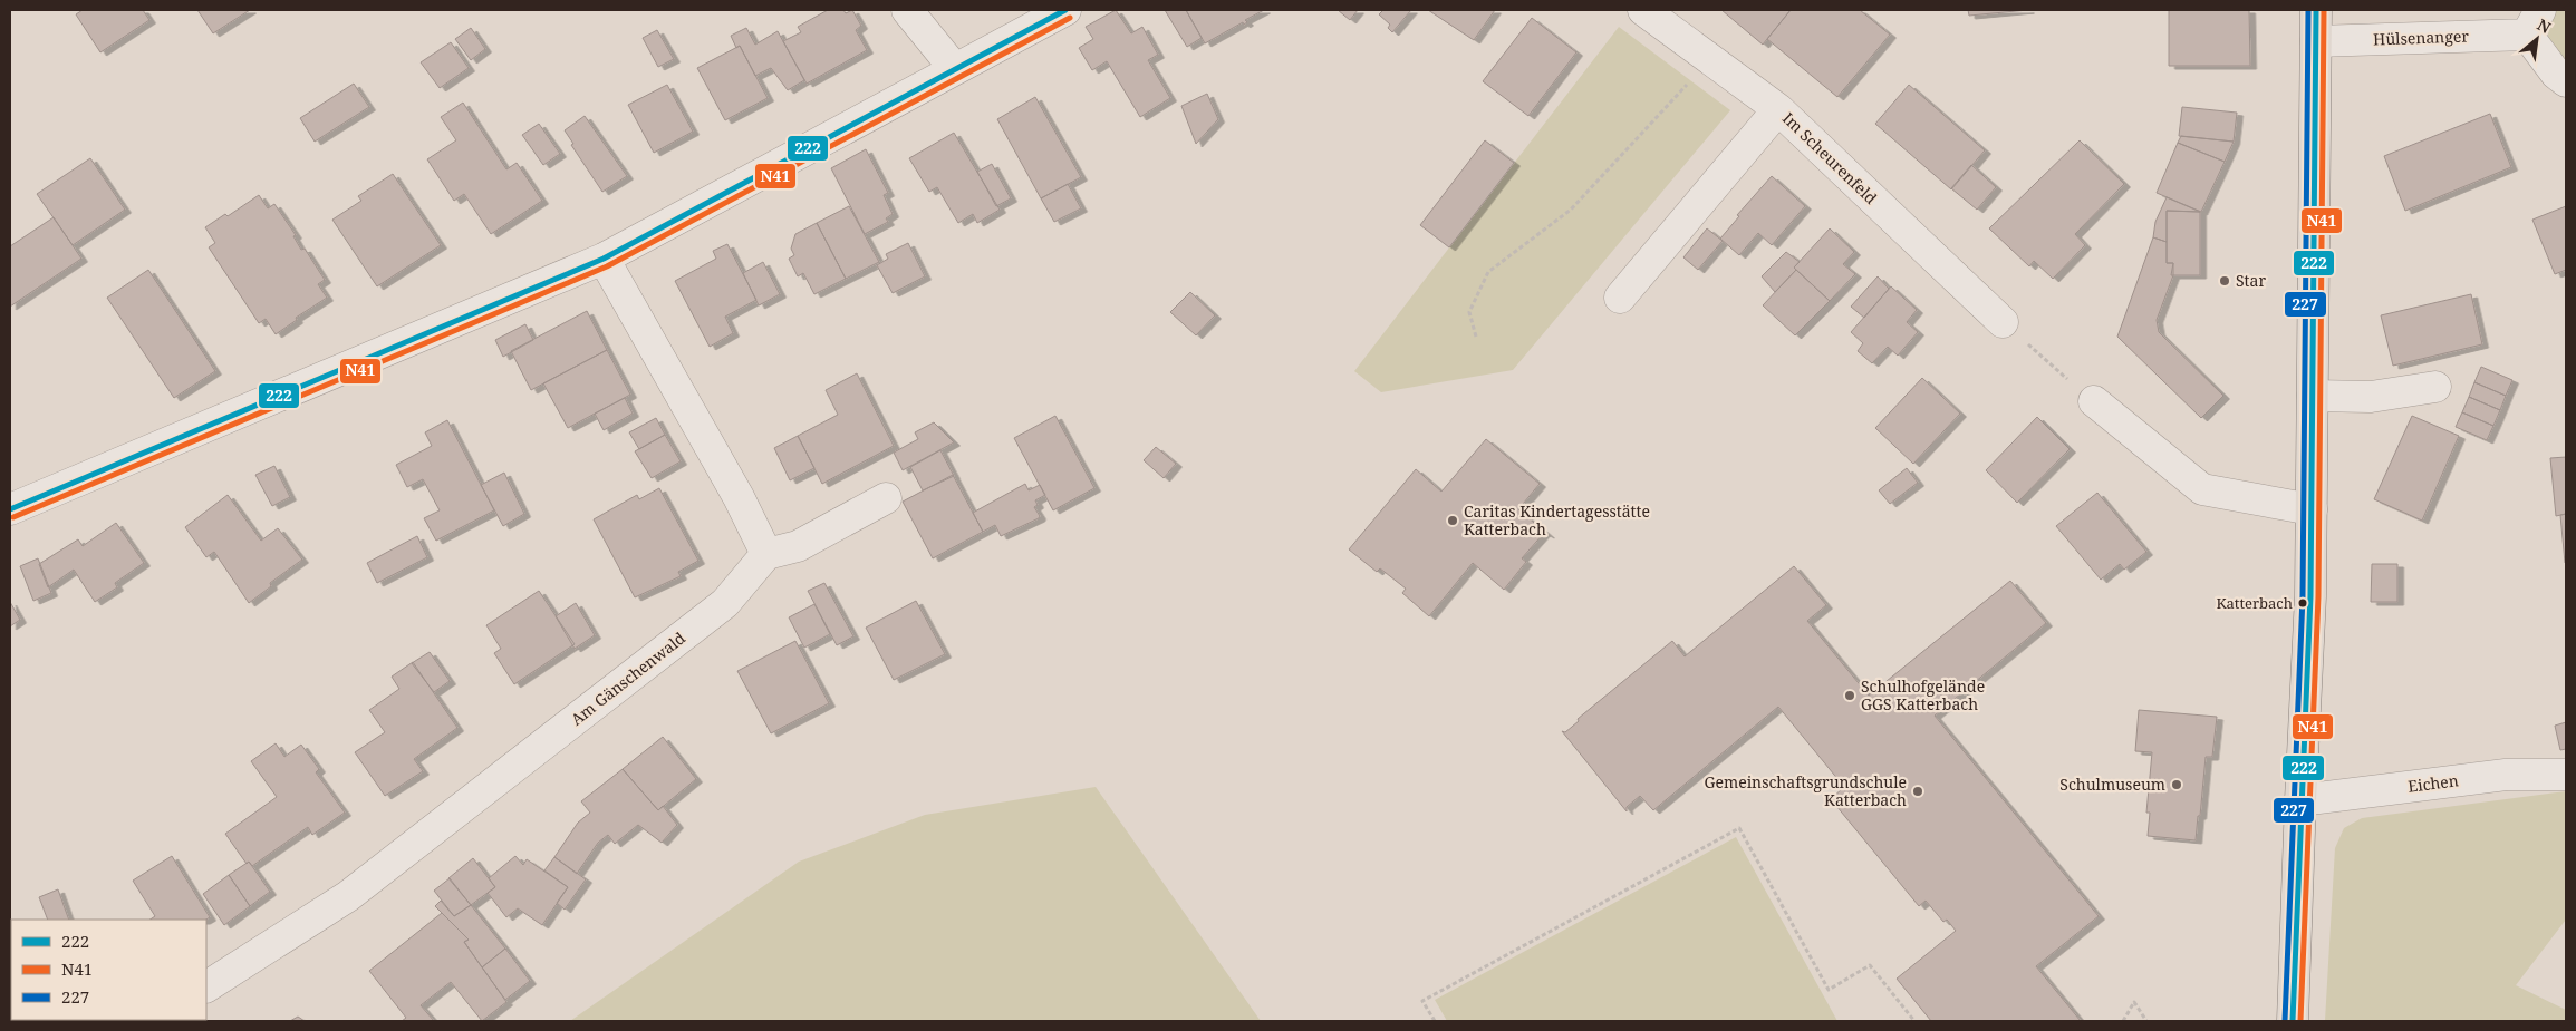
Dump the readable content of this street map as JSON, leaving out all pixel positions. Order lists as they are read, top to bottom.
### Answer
{
  "streets": {
    "street": [
      "Hülsenanger",
      "Im Scheurenfeld",
      "Am Gänschenwald",
      "Eichen"
    ]
  },
  "places": [
    "Star",
    "Caritas Kindertagesstätte Katterbach",
    "Katterbach",
    "Schulhofgelände GGS Katterbach",
    "Schulmuseum",
    "Gemeinschaftsgrundschule Katterbach"
  ],
  "lines": ["transit line 222", "transit line N41", "transit line 227"],
  "legend": ["222", "N41", "227"],
  "north": "top right"
}
